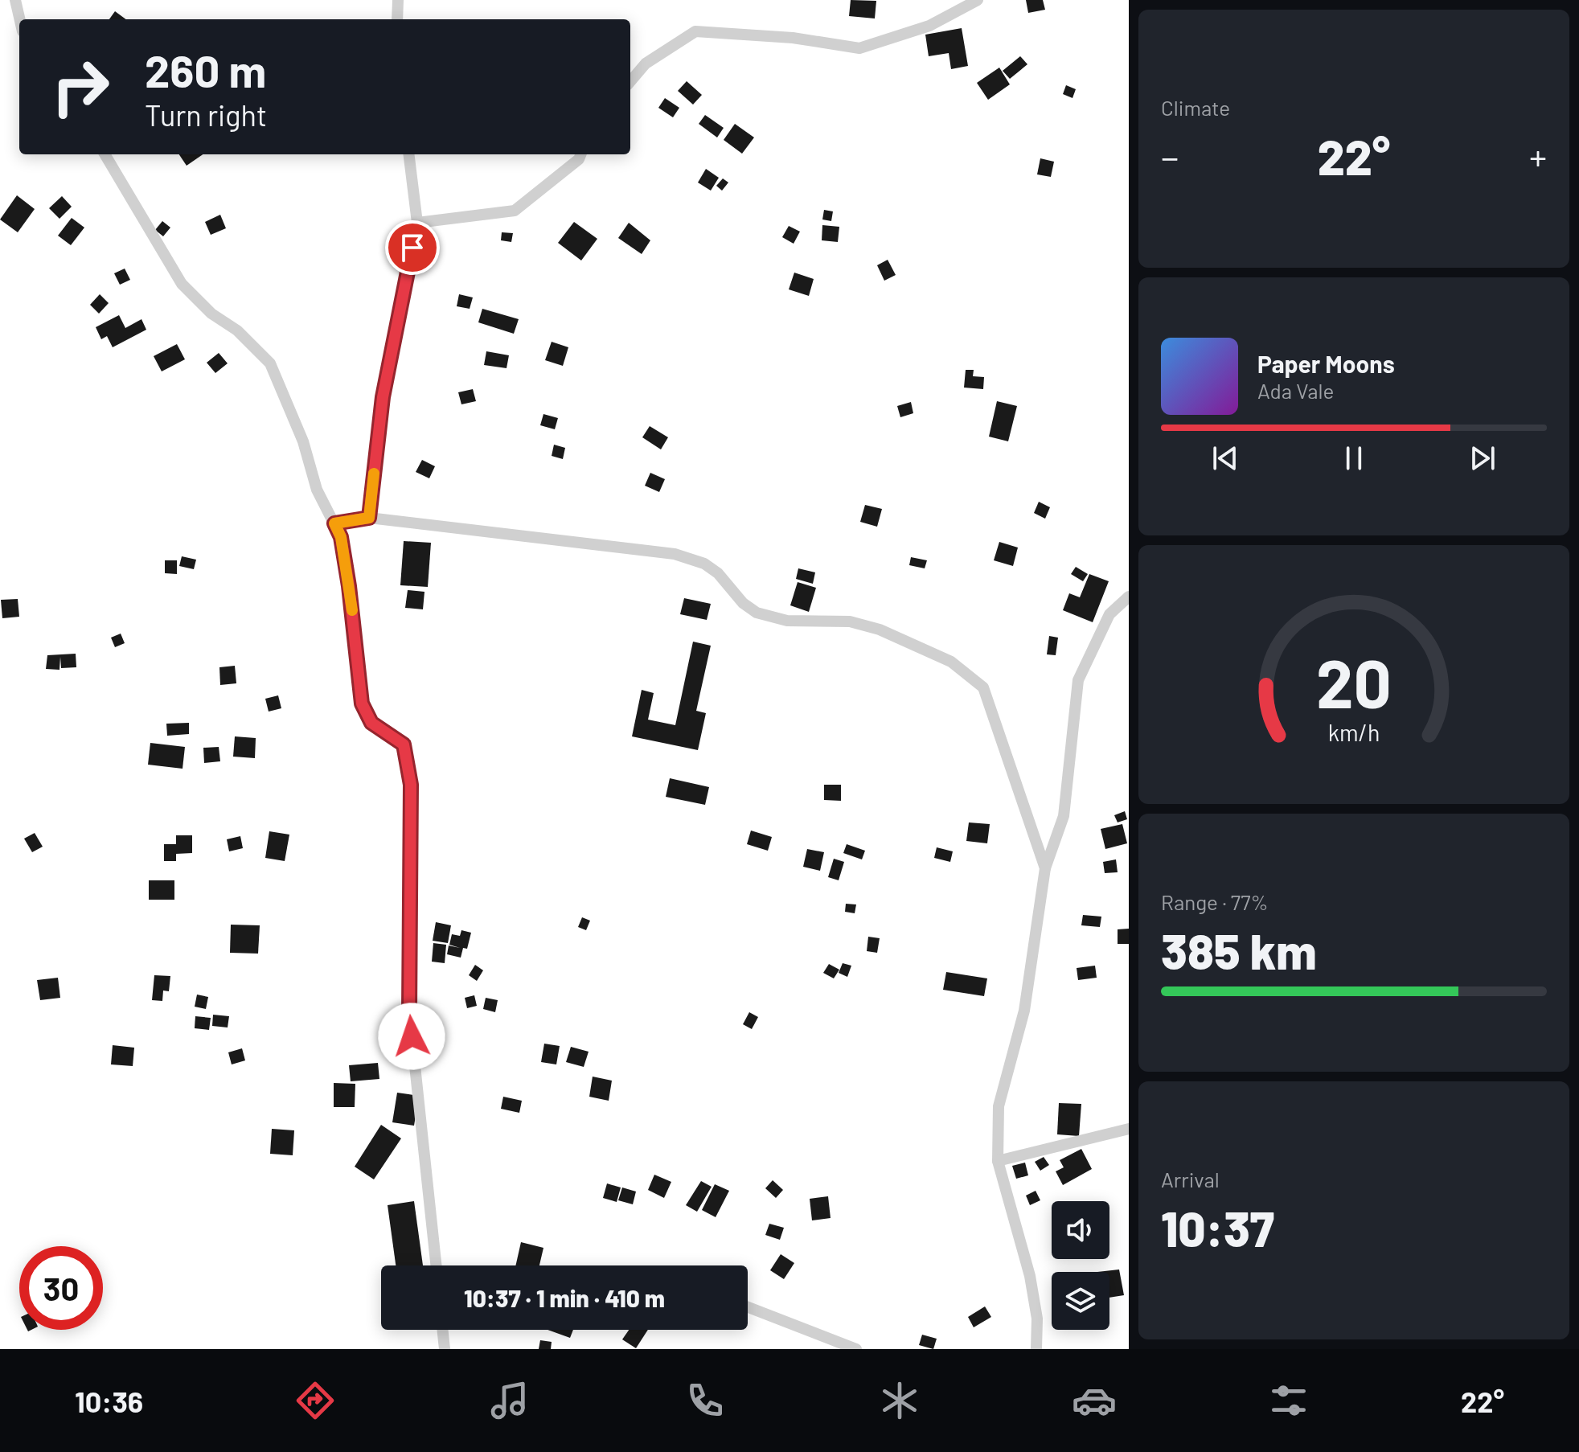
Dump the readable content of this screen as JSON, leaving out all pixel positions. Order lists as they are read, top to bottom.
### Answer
{
  "page": {
    "tile": [
      "Climate",
      ["Range · 77%", "385 km"],
      ["Arrival", "10:37"]
    ],
    "turn": ["260 m", "Turn right"],
    "heat": ["−", "22°", "+"],
    "song": ["Paper Moons", "Ada Vale"],
    "limit": "30",
    "trip": "10:37 · 1 min · 410 m",
    "tabs": ["10:36", "22°"],
    "gauge": ["20", "km/h"]
  }
}
